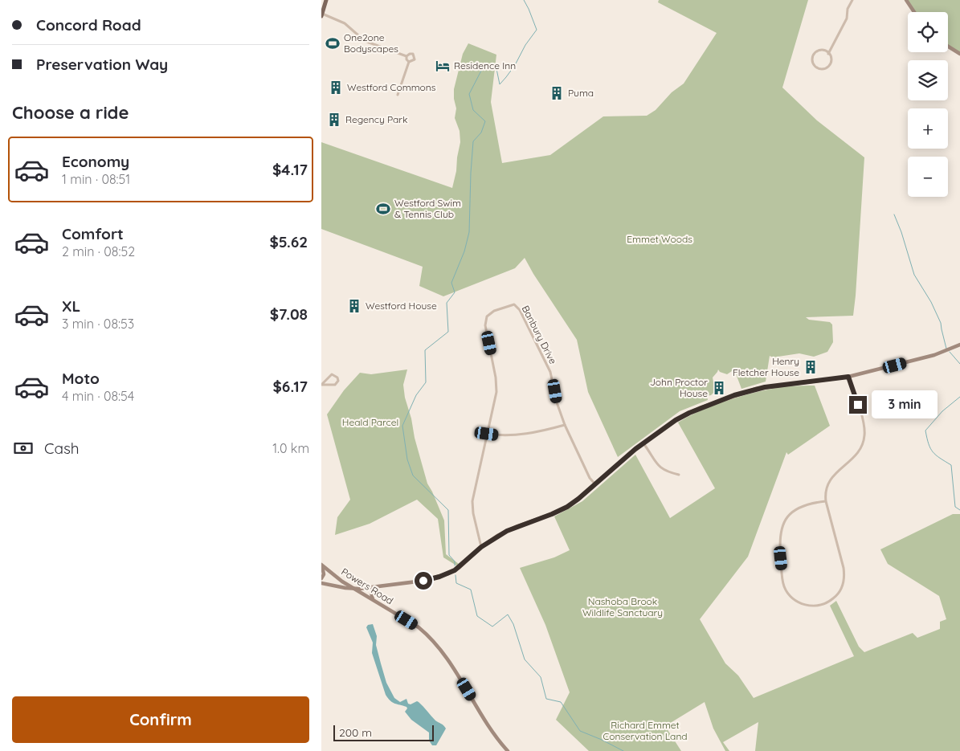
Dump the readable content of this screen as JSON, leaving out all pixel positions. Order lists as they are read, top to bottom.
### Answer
{
  "streets": {
    "main road": ["Powers Road"],
    "street": ["Banbury Drive"]
  },
  "parks": [
    "Emmet Woods",
    "Heald Parcel",
    "Nashoba Brook Wildlife Sanctuary",
    "Richard Emmet Conservation Land"
  ],
  "places": {
    "sports": ["One2one Bodyscapes", "Westford Swim & Tennis Club"],
    "hotel": ["Residence Inn"],
    "building": [
      "Westford Commons",
      "Puma",
      "Regency Park",
      "Westford House",
      "Henry Fletcher House",
      "John Proctor House"
    ]
  },
  "scale_bar": "200 m",
  "page": {
    "banner": ["Concord Road", "Preservation Way"],
    "map_buttons": ["+", "−"],
    "heading": "Choose a ride",
    "list": [
      {
        "name": "Economy",
        "note": "1 min · 08:51",
        "value": "$4.17"
      },
      {
        "name": "Comfort",
        "note": "2 min · 08:52",
        "value": "$5.62"
      },
      {
        "name": "XL",
        "note": "3 min · 08:53",
        "value": "$7.08"
      },
      {
        "name": "Moto",
        "note": "4 min · 08:54",
        "value": "$6.17"
      }
    ],
    "bubble": "3 min",
    "pay": ["Cash", "1.0 km"],
    "buttons": "Confirm",
    "scale": "200 m"
  }
}
